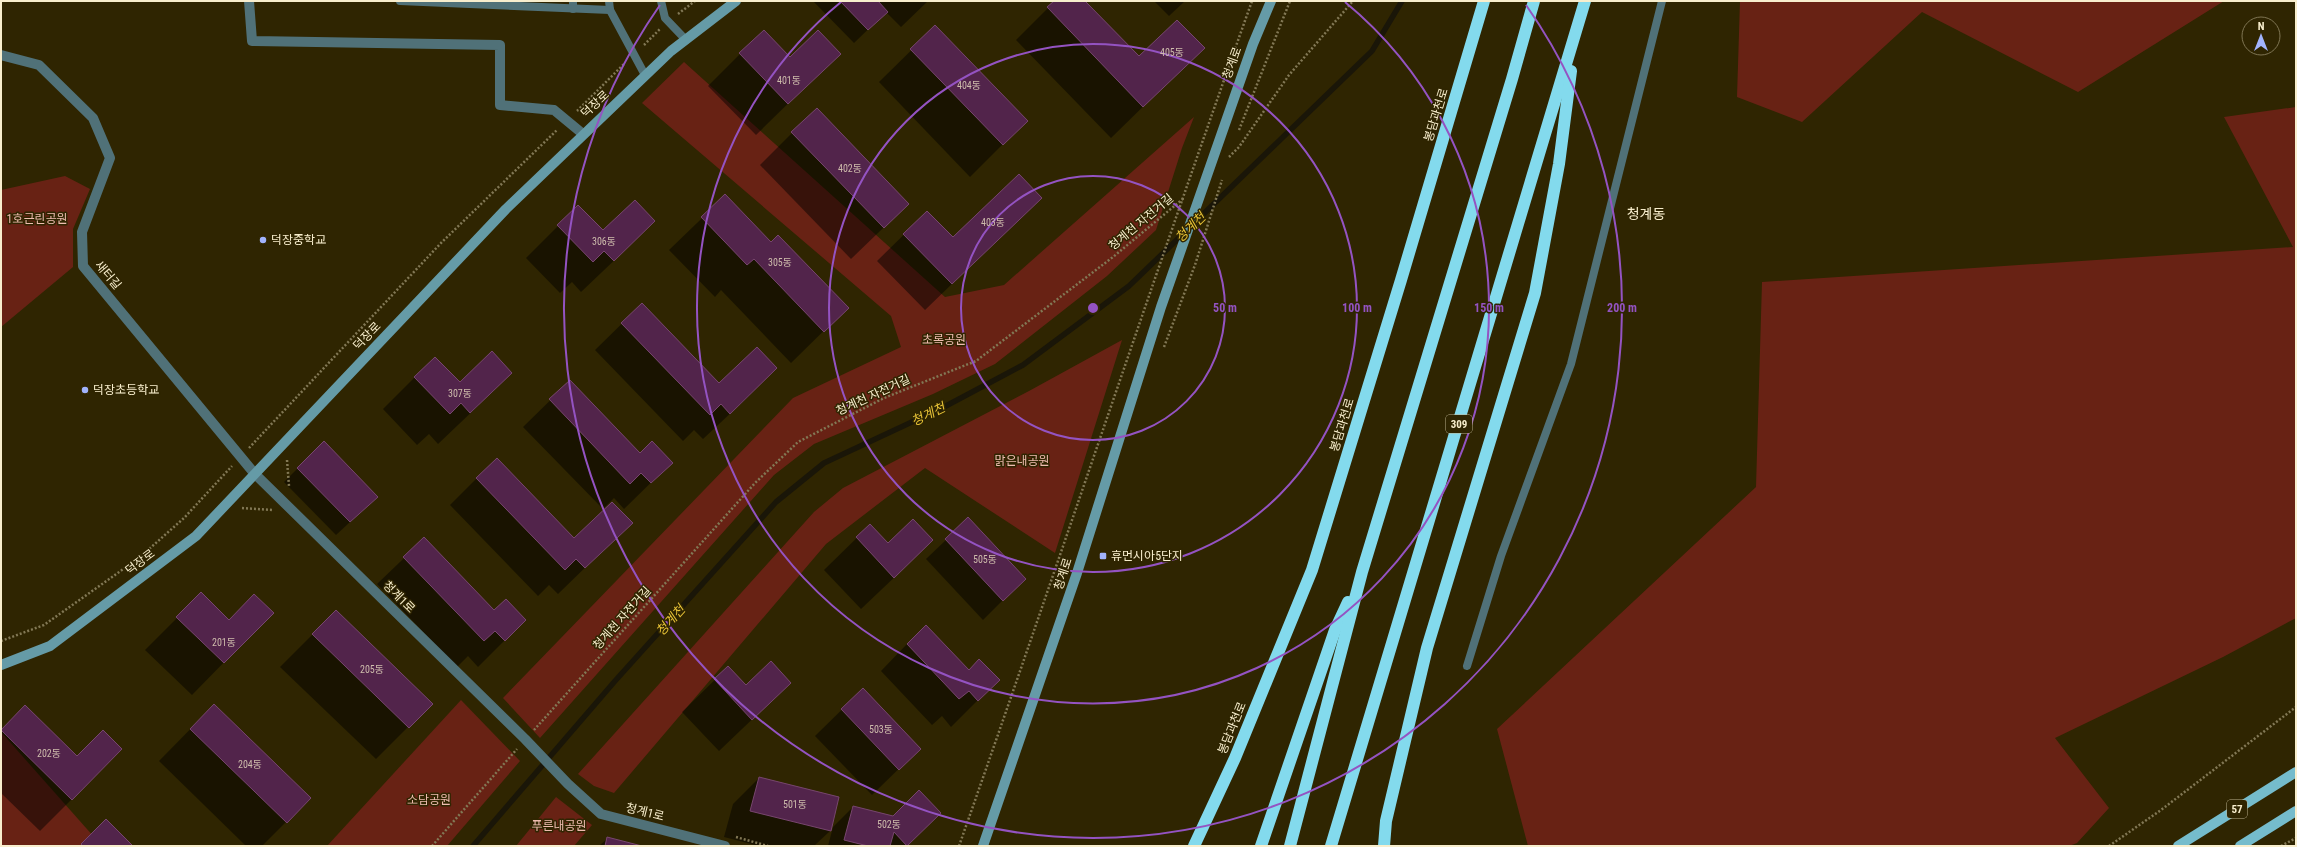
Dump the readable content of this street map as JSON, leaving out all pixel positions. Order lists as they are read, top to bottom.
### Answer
{
  "streets": {
    "highway": ["봉담과천로", "309"],
    "main road": ["57"],
    "street": [
      "청계로",
      "덕장로",
      "새터길",
      "청계1로"
    ],
    "path": ["청계천 자전거길"]
  },
  "crossings": [
    ["덕장로", "새터길"],
    ["덕장로", "청계1로"],
    ["청계천 자전거길", "청계1로"],
    ["새터길", "청계1로"]
  ],
  "districts": ["청계동"],
  "water": ["청계천"],
  "parks": [
    "1호근린공원",
    "초록공원",
    "맑은내공원",
    "소담공원",
    "푸른내공원"
  ],
  "places": {
    "other": ["덕장중학교", "덕장초등학교"],
    "transit": ["휴먼시아5단지"]
  },
  "house_numbers": [
    "405동",
    "401동",
    "404동",
    "402동",
    "403동",
    "306동",
    "305동",
    "307동",
    "505동",
    "201동",
    "205동",
    "503동",
    "202동",
    "204동",
    "501동",
    "502동"
  ],
  "north": "top",
  "rings": [
    "50 m",
    "100 m",
    "150 m",
    "200 m"
  ]
}
